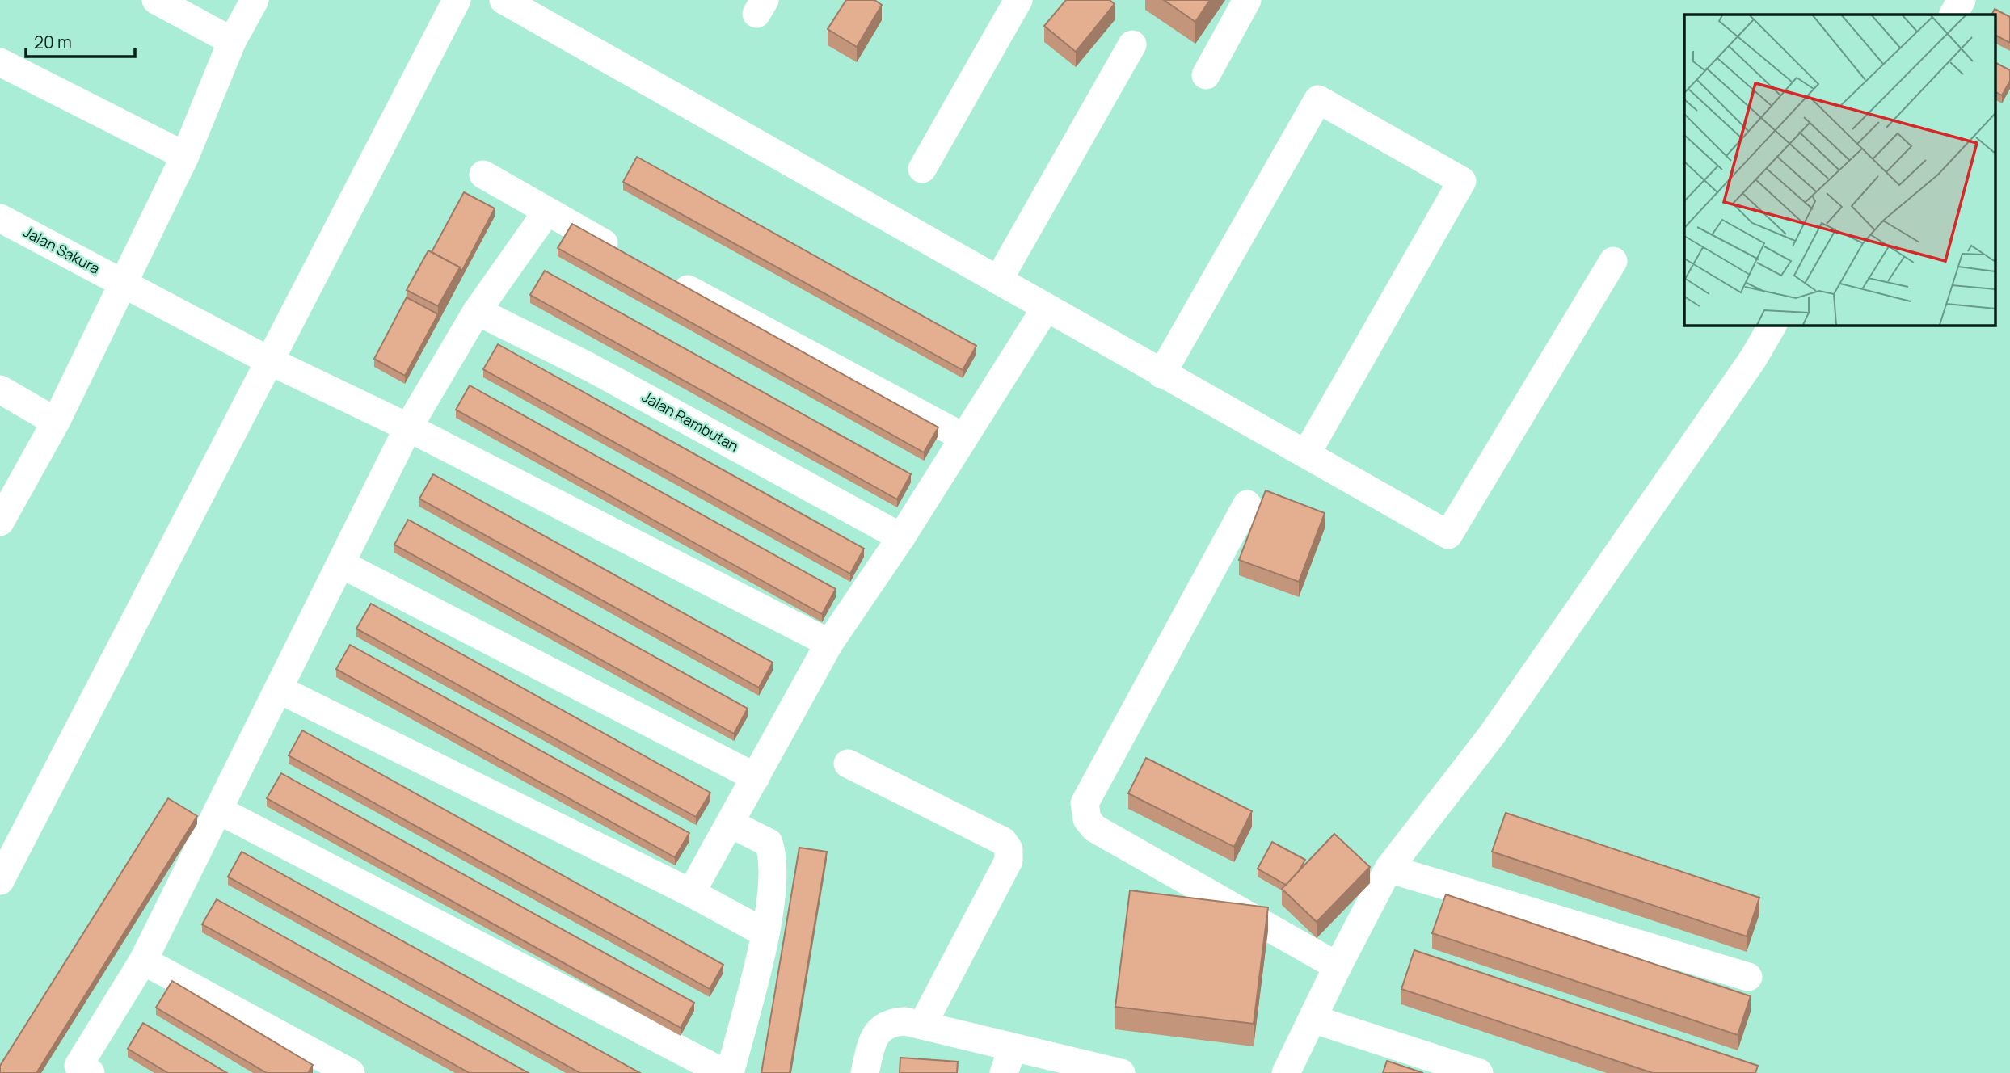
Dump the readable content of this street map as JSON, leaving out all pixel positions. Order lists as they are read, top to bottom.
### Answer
{
  "streets": {
    "street": ["Jalan Sakura", "Jalan Rambutan"]
  },
  "scale_bar": "20 m"
}
